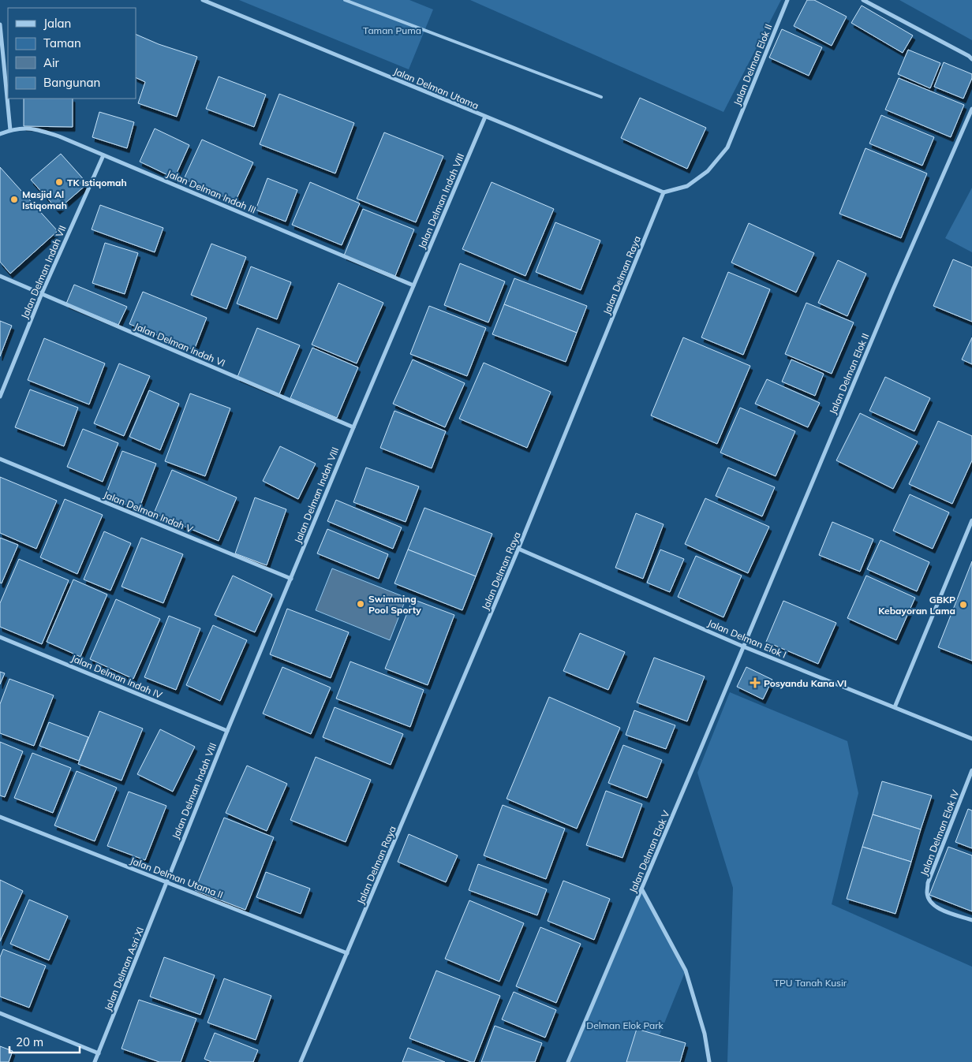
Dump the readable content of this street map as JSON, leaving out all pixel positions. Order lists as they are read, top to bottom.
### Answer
{
  "streets": {
    "street": [
      "Jalan Delman Elok II",
      "Jalan Delman Utama",
      "Jalan Delman Indah III",
      "Jalan Delman Indah VIII",
      "Jalan Delman Indah VII",
      "Jalan Delman Raya",
      "Jalan Delman Indah VI",
      "Jalan Delman Indah V",
      "Jalan Delman Elok I",
      "Jalan Delman Indah IV",
      "Jalan Delman Elok IV",
      "Jalan Delman Elok V",
      "Jalan Delman Utama II",
      "Jalan Delman Asri XI"
    ]
  },
  "crossings": [
    ["Jalan Delman Elok II", "Jalan Delman Utama"],
    ["Jalan Delman Elok II", "Jalan Delman Raya"],
    ["Jalan Delman Elok II", "Jalan Delman Elok I"],
    ["Jalan Delman Elok II", "Jalan Delman Elok V"],
    ["Jalan Delman Utama", "Jalan Delman Indah VIII"],
    ["Jalan Delman Utama", "Jalan Delman Raya"],
    ["Jalan Delman Indah III", "Jalan Delman Indah VIII"],
    ["Jalan Delman Indah III", "Jalan Delman Indah VII"],
    ["Jalan Delman Indah VIII", "Jalan Delman Indah VI"],
    ["Jalan Delman Indah VIII", "Jalan Delman Indah V"],
    ["Jalan Delman Indah VIII", "Jalan Delman Indah IV"],
    ["Jalan Delman Indah VIII", "Jalan Delman Utama II"],
    ["Jalan Delman Indah VIII", "Jalan Delman Asri XI"],
    ["Jalan Delman Indah VII", "Jalan Delman Indah VI"],
    ["Jalan Delman Raya", "Jalan Delman Elok I"],
    ["Jalan Delman Raya", "Jalan Delman Utama II"],
    ["Jalan Delman Elok I", "Jalan Delman Elok V"],
    ["Jalan Delman Utama II", "Jalan Delman Asri XI"]
  ],
  "parks": ["Taman Puma", "TPU Tanah Kusir", "Delman Elok Park"],
  "places": {
    "other": [
      "TK Istiqomah",
      "Masjid Al Istiqomah",
      "Swimming Pool Sporty",
      "GBKP Kebayoran Lama"
    ],
    "health": ["Posyandu Kana VI"]
  },
  "legend": [
    "Jalan",
    "Taman",
    "Air",
    "Bangunan"
  ],
  "scale_bar": "20 m"
}
